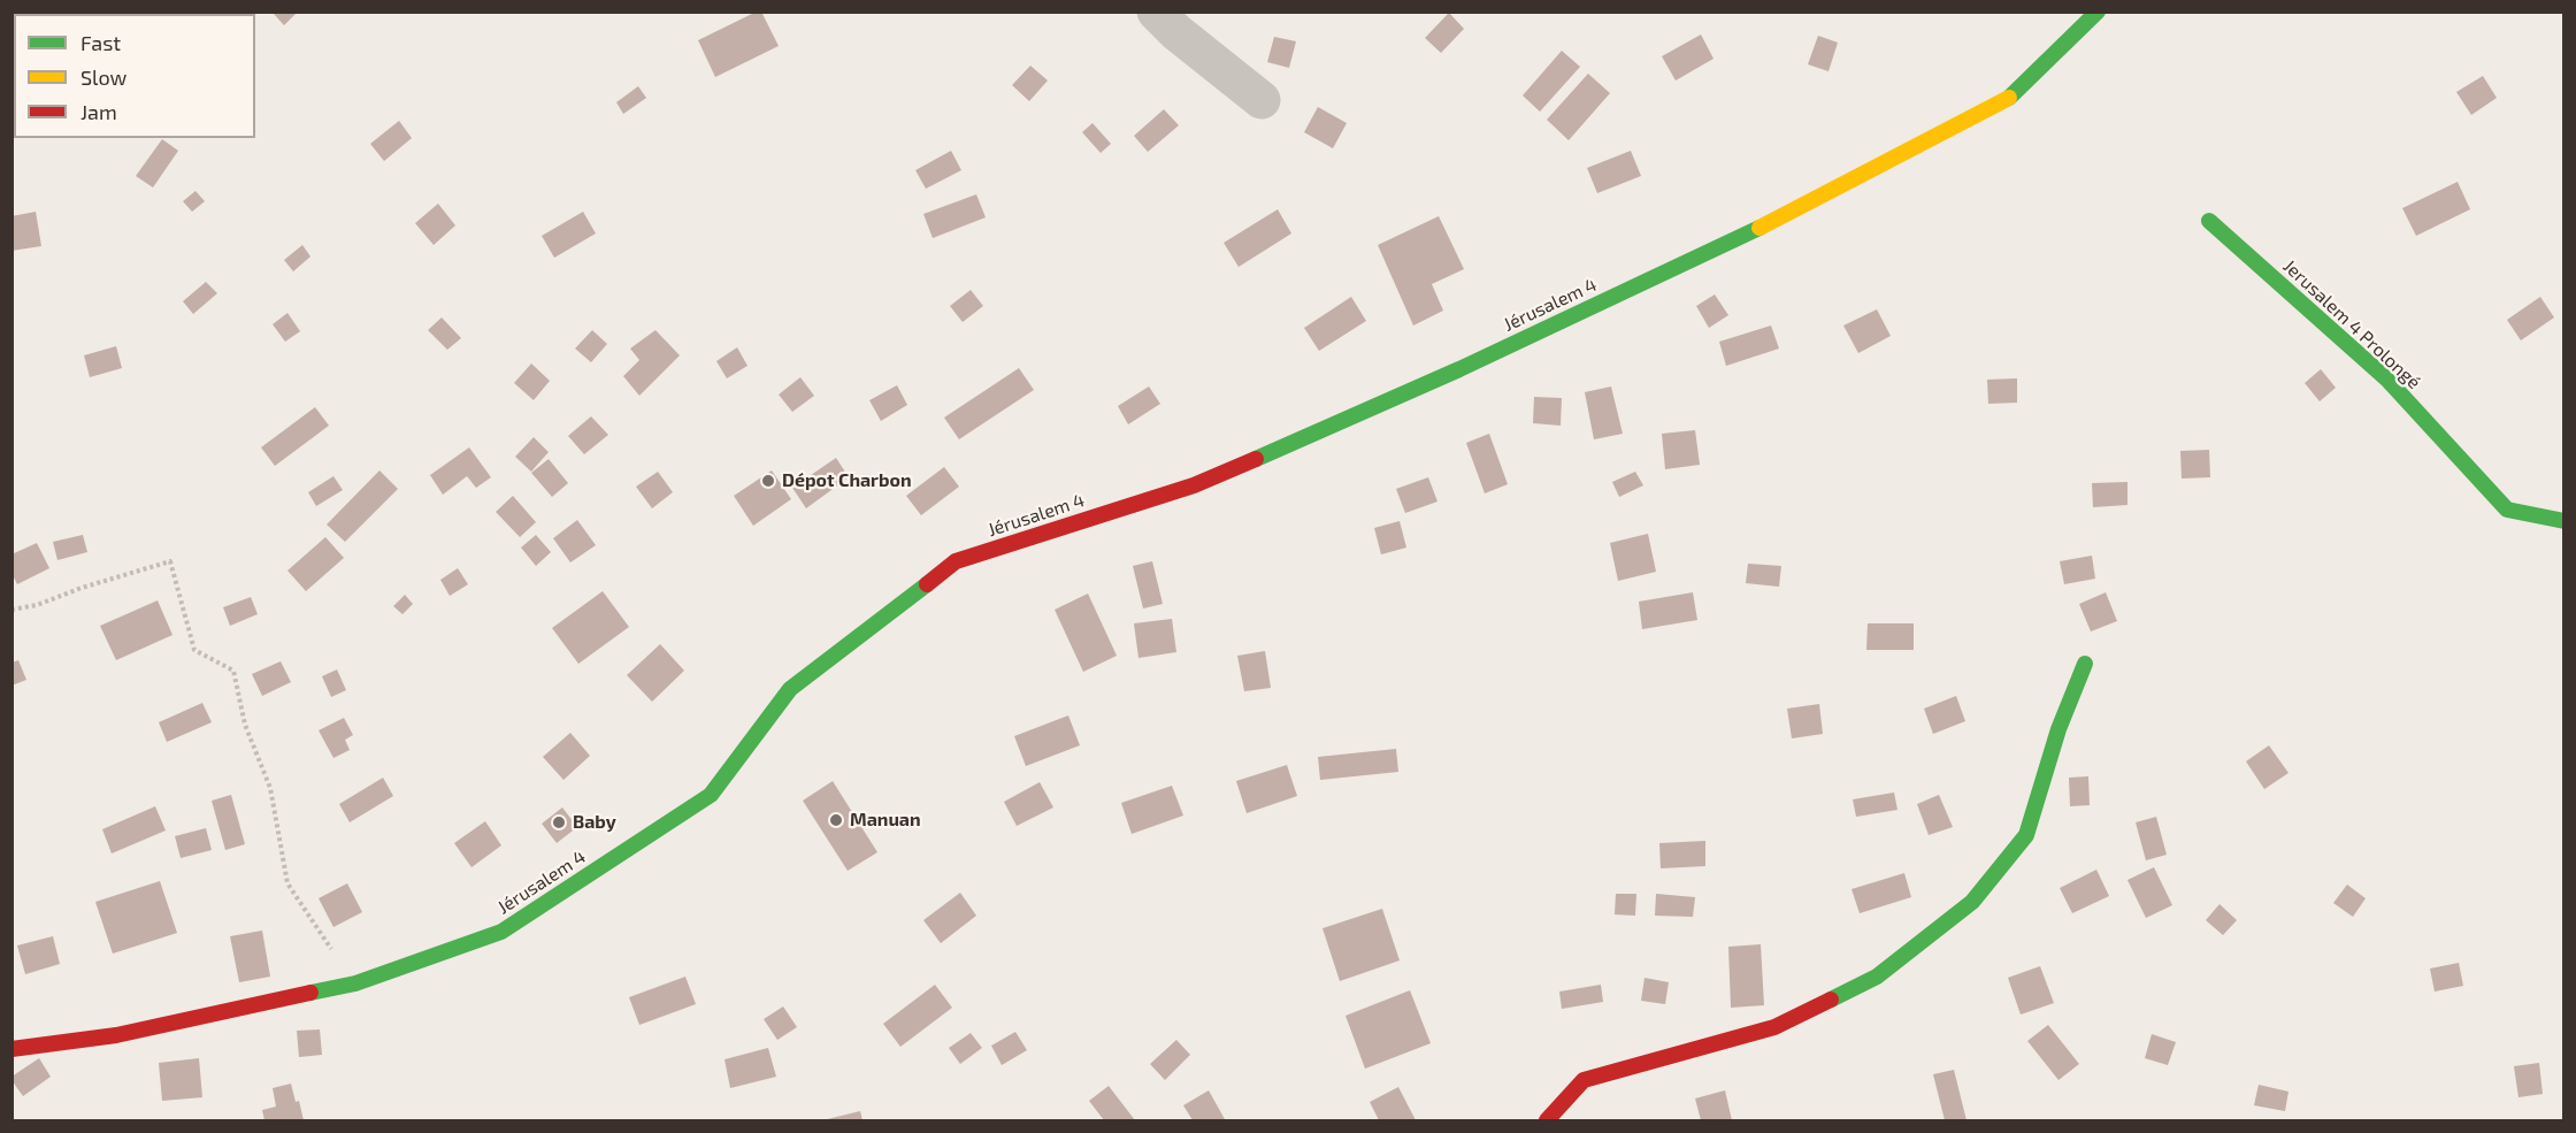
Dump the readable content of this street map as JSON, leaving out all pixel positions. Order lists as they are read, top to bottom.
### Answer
{
  "streets": {
    "street": ["Jérusalem 4", "Jerusalem 4 Prolongé"]
  },
  "places": ["Dépot Charbon", "Manuan", "Baby"],
  "legend": ["Fast", "Slow", "Jam"]
}
